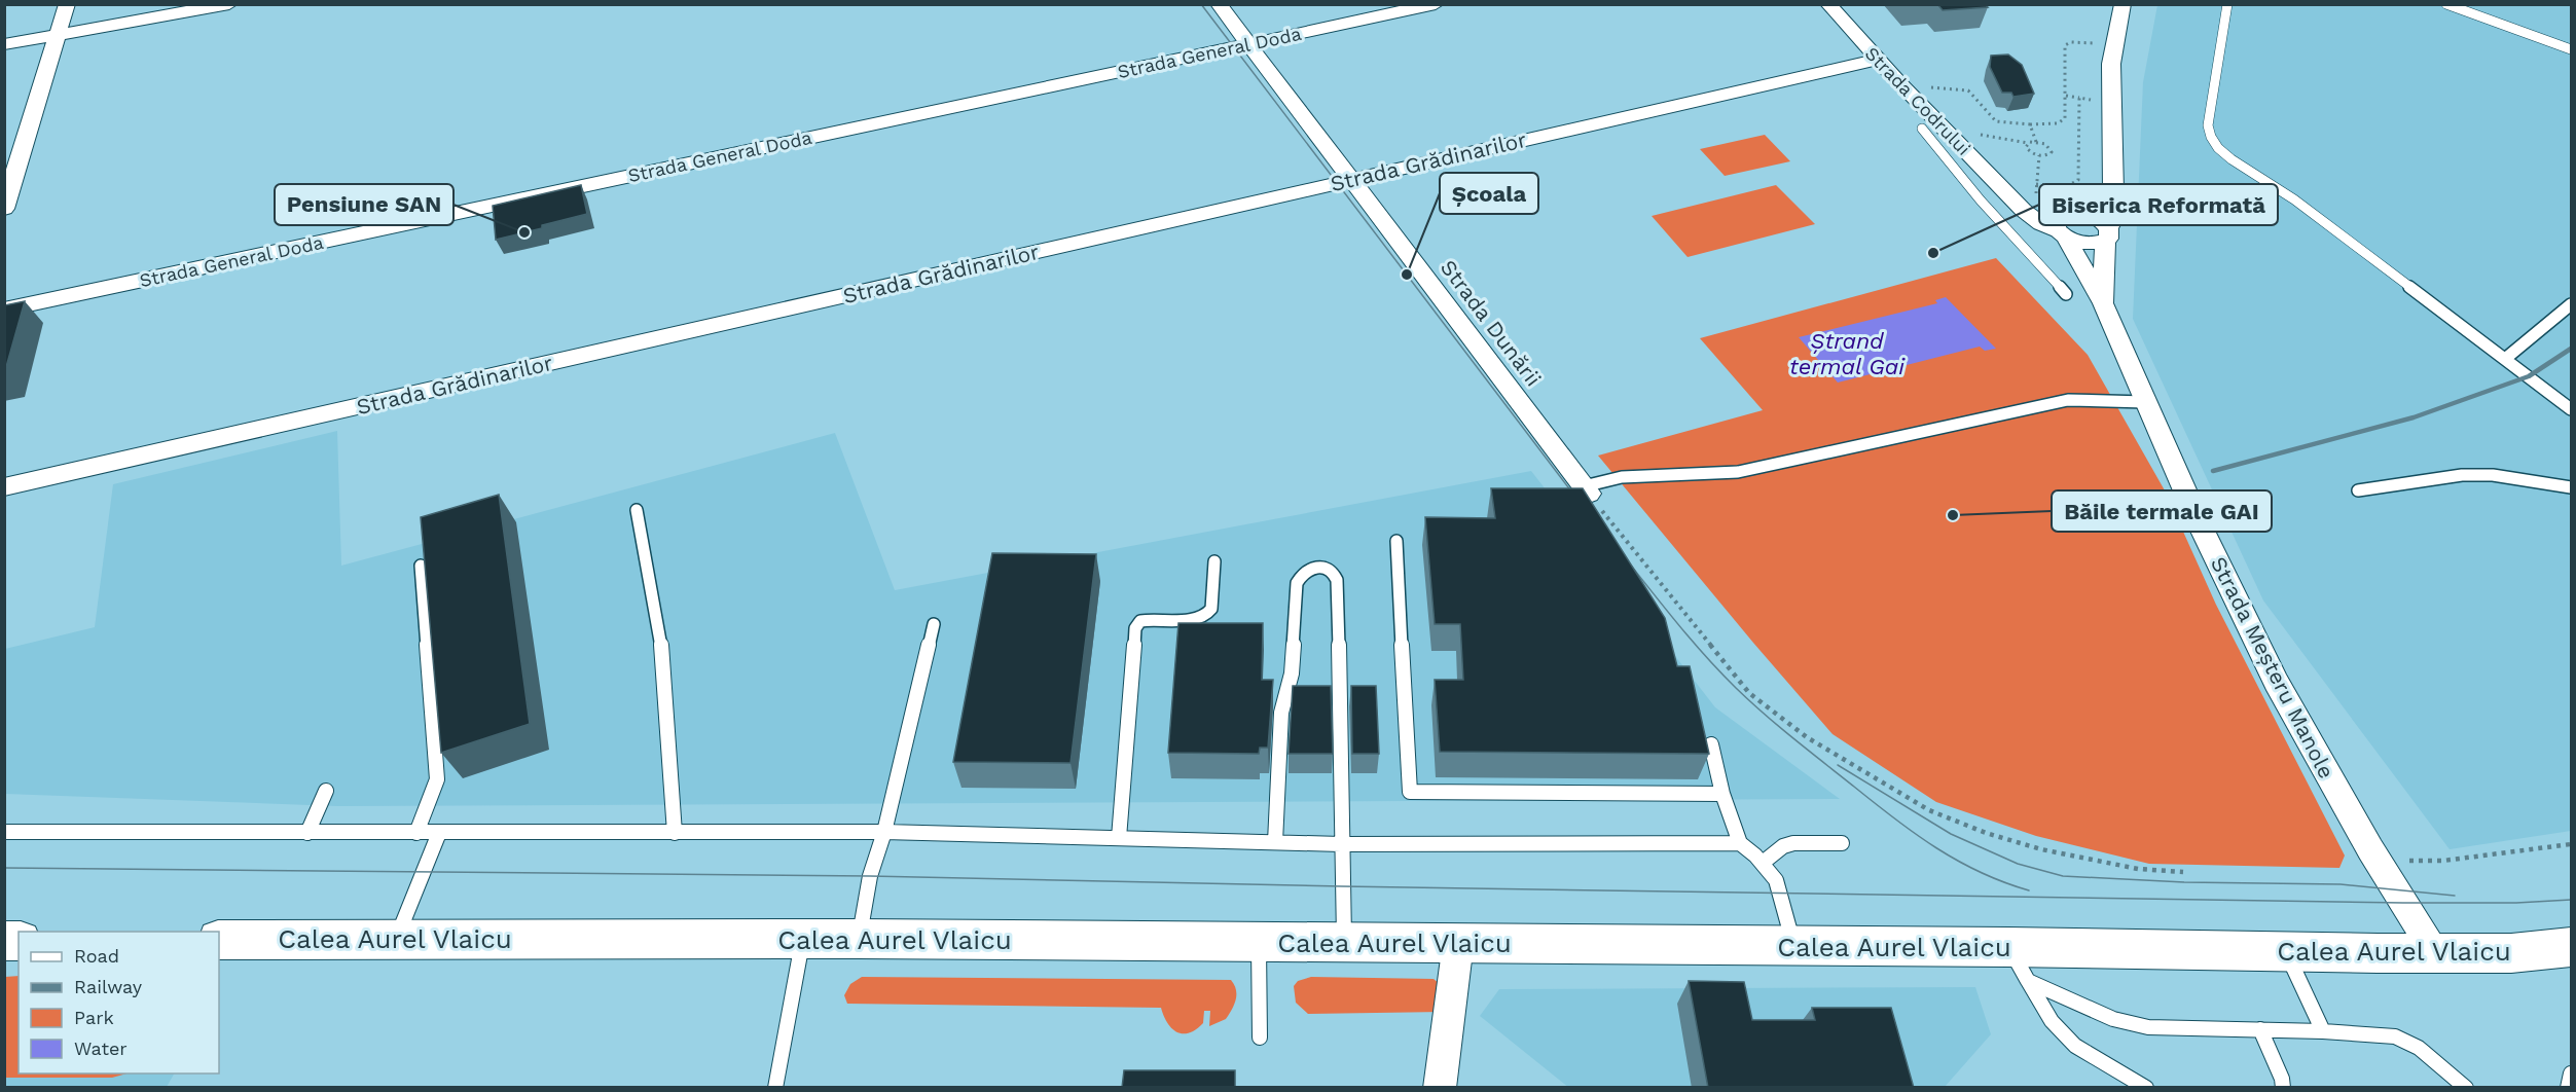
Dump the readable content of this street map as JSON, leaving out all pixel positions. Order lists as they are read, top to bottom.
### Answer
{
  "streets": {
    "main road": ["Calea Aurel Vlaicu"],
    "street": [
      "Strada General Doda",
      "Strada Codrului",
      "Strada Grădinarilor",
      "Strada Dunării",
      "Strada Meșteru Manole"
    ]
  },
  "crossings": [
    ["Strada General Doda", "Strada Dunării"],
    ["Strada Codrului", "Strada Grădinarilor"],
    ["Strada Codrului", "Strada Meșteru Manole"],
    ["Strada Grădinarilor", "Strada Dunării"],
    ["Strada Meșteru Manole", "Calea Aurel Vlaicu"]
  ],
  "water": ["Ștrand termal Gai"],
  "places": [
    "Pensiune SAN",
    "Biserica Reformată",
    "Școala",
    "Băile termale GAI"
  ],
  "legend": [
    "Road",
    "Railway",
    "Park",
    "Water"
  ]
}
